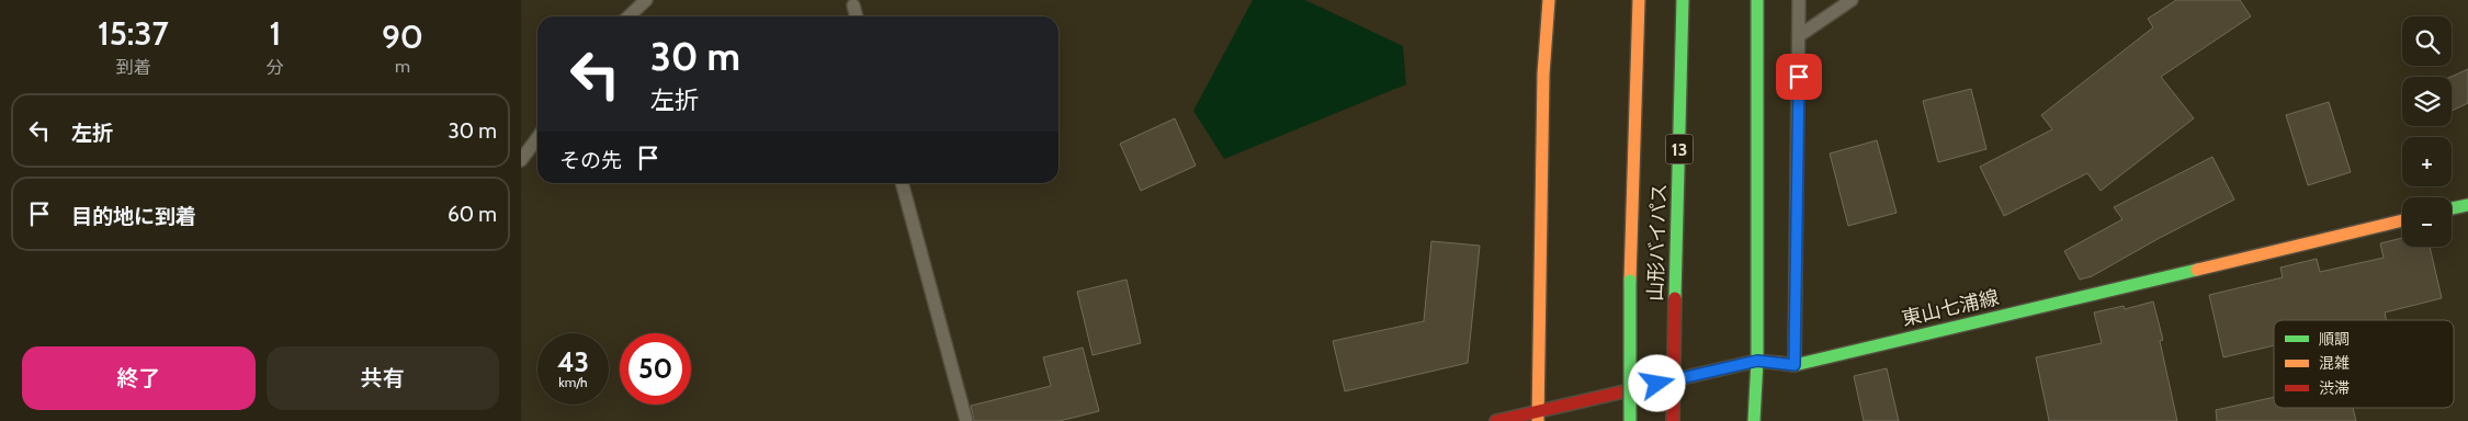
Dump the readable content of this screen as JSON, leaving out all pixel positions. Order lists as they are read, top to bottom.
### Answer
{
  "streets": {
    "main road": ["13", "山形バイパス", "東山七浦線"]
  },
  "legend": ["順調", "混雑", "渋滞"],
  "page": {
    "eta": [
      "15:37",
      "到着",
      "1",
      "分",
      "90",
      "m"
    ],
    "map_buttons": ["+", "−"],
    "turn": ["30 m", "左折"],
    "list": [
      {
        "name": "左折",
        "value": "30 m"
      },
      {
        "name": "目的地に到着",
        "value": "60 m"
      }
    ],
    "then": "その先",
    "speed": "43 km/h",
    "limit": "50",
    "buttons": ["終了", "共有"]
  }
}
